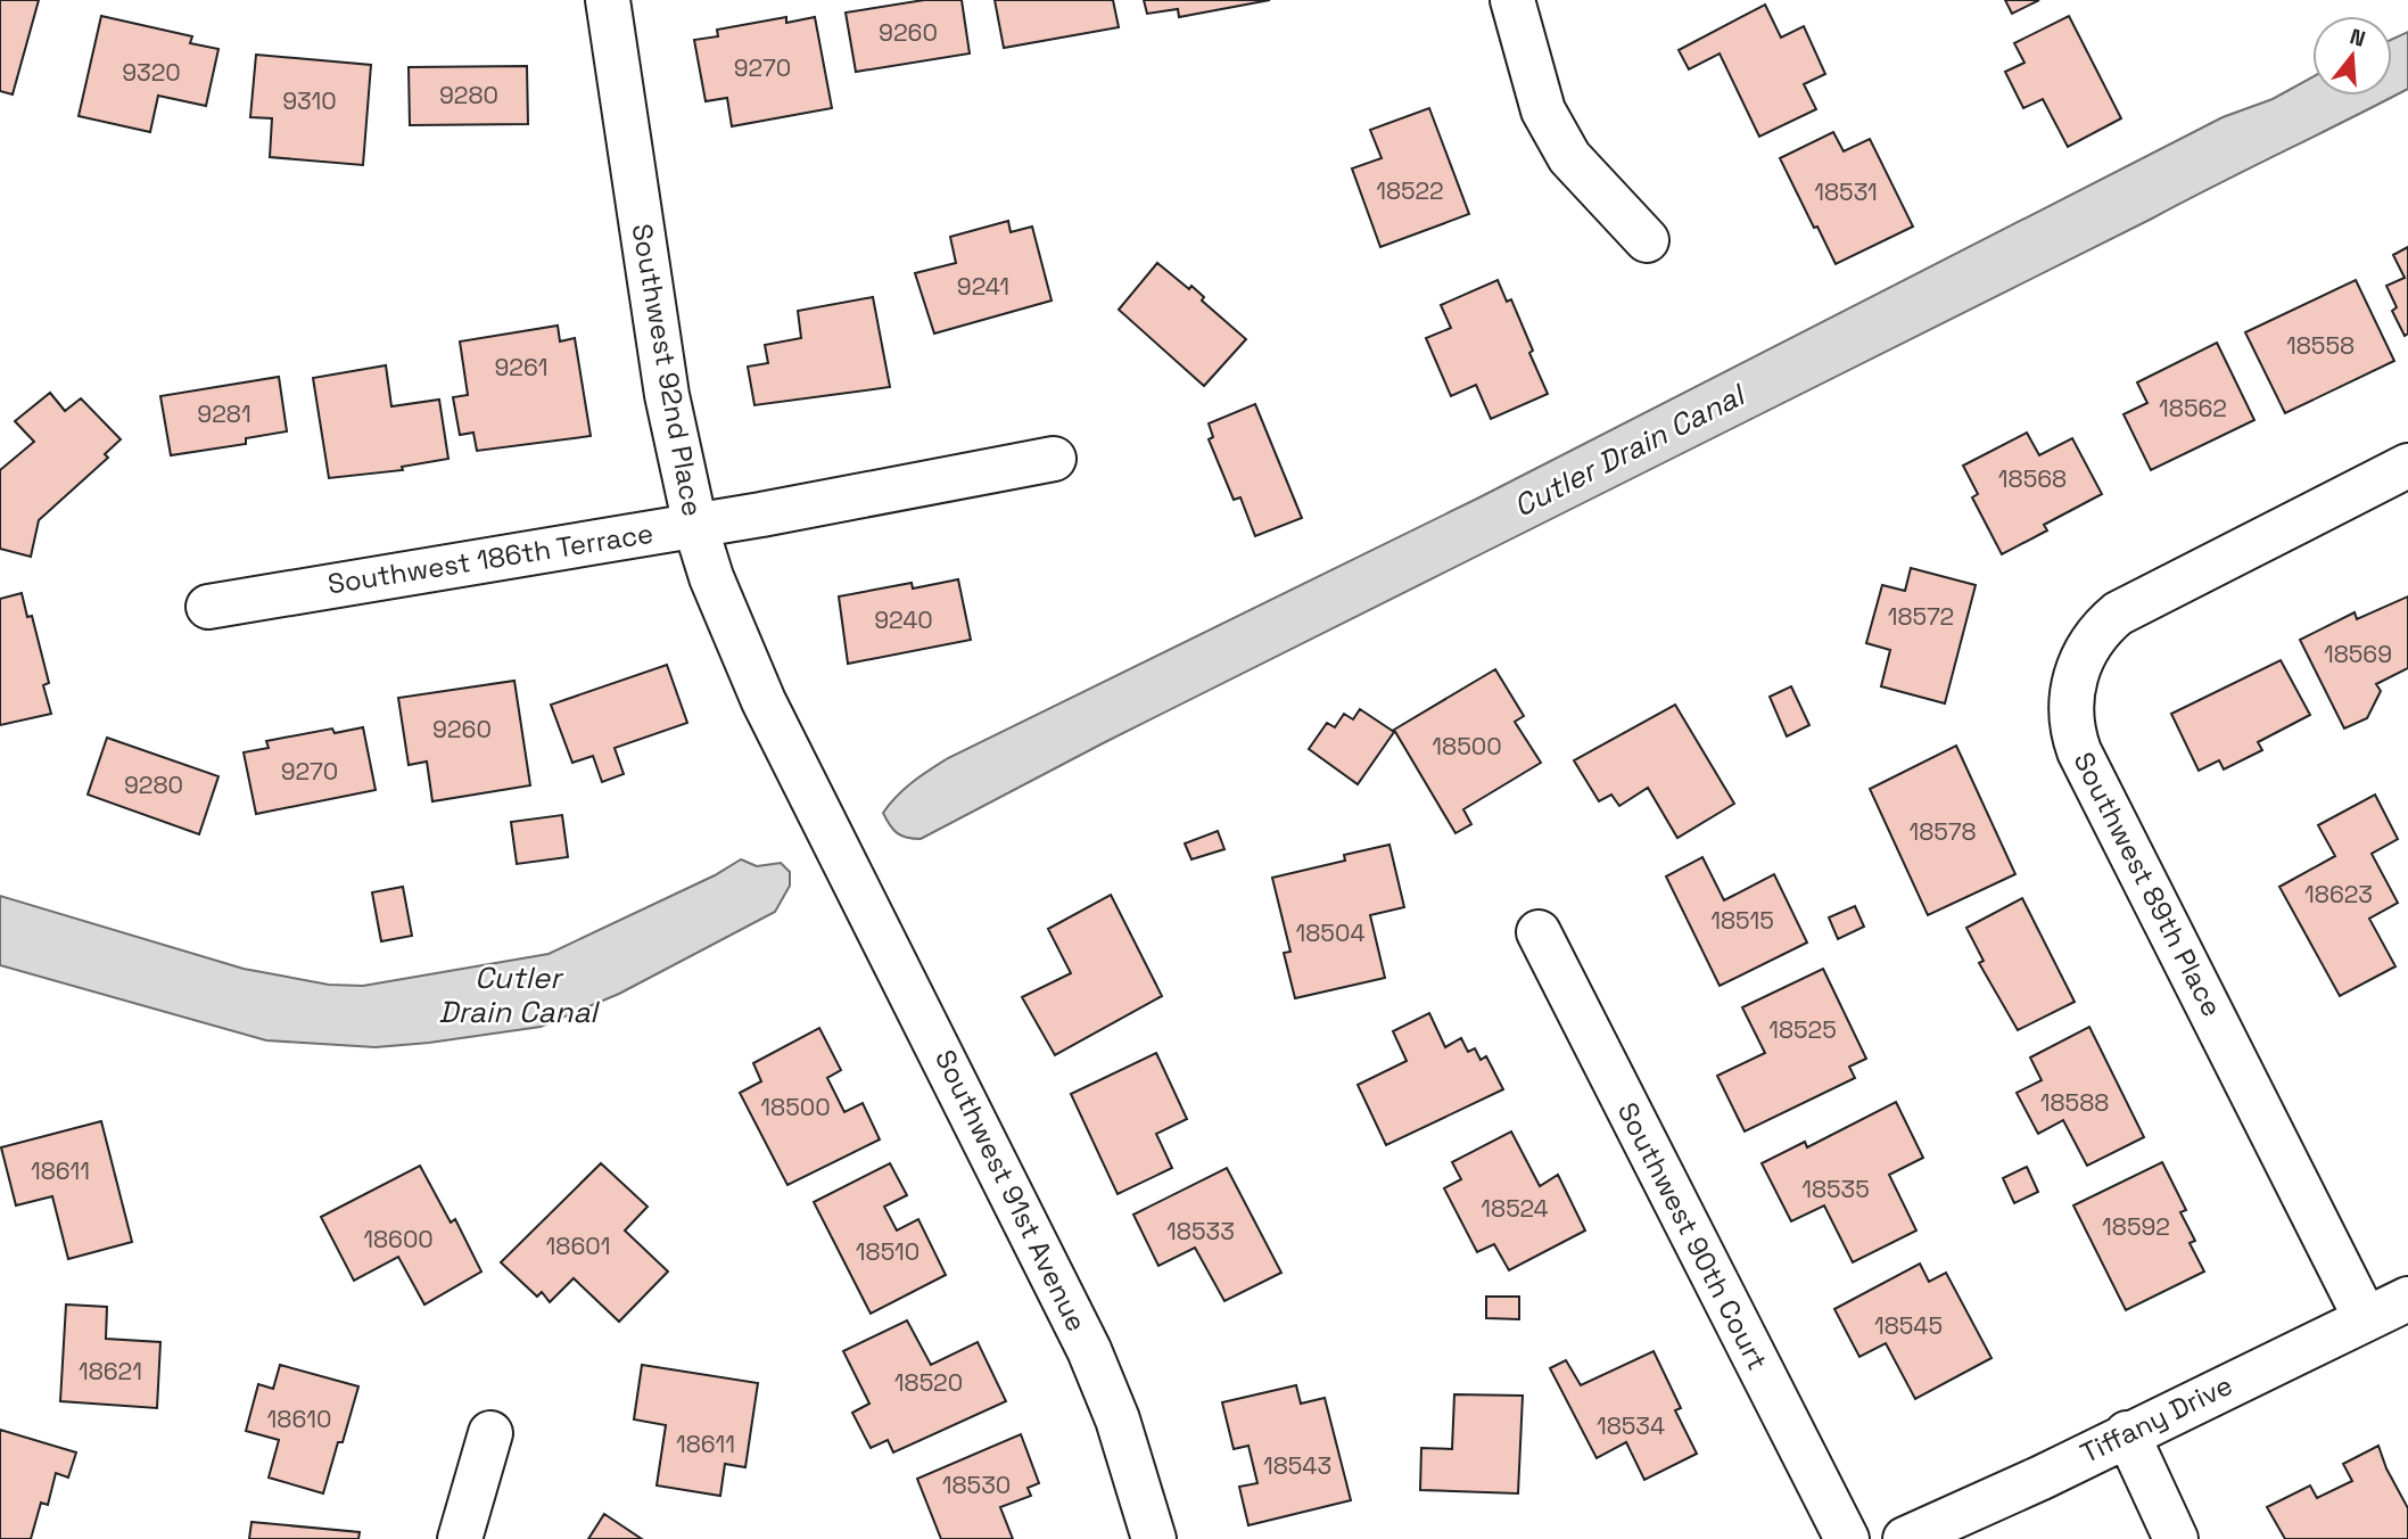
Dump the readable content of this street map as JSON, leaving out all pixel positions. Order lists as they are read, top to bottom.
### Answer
{
  "streets": {
    "street": [
      "Southwest 92nd Place",
      "Southwest 186th Terrace",
      "Southwest 89th Place",
      "Southwest 91st Avenue",
      "Southwest 90th Court",
      "Tiffany Drive"
    ]
  },
  "crossings": [
    ["Southwest 92nd Place", "Southwest 186th Terrace"],
    ["Southwest 92nd Place", "Southwest 91st Avenue"],
    ["Southwest 89th Place", "Tiffany Drive"]
  ],
  "water": ["Cutler Drain Canal"],
  "house_numbers": [
    "9260",
    "9270",
    "9320",
    "9280",
    "9310",
    "18522",
    "18531",
    "9241",
    "18558",
    "9261",
    "18562",
    "9281",
    "18568",
    "18572",
    "9240",
    "18569",
    "9260",
    "18500",
    "9270",
    "9280",
    "18578",
    "18623",
    "18515",
    "18504",
    "18525",
    "18588",
    "18500",
    "18611",
    "18535",
    "18524",
    "18592",
    "18533",
    "18600",
    "18601",
    "18510",
    "18545",
    "18621",
    "18520",
    "18610",
    "18534",
    "18611",
    "18543",
    "18530"
  ],
  "north": "top"
}
